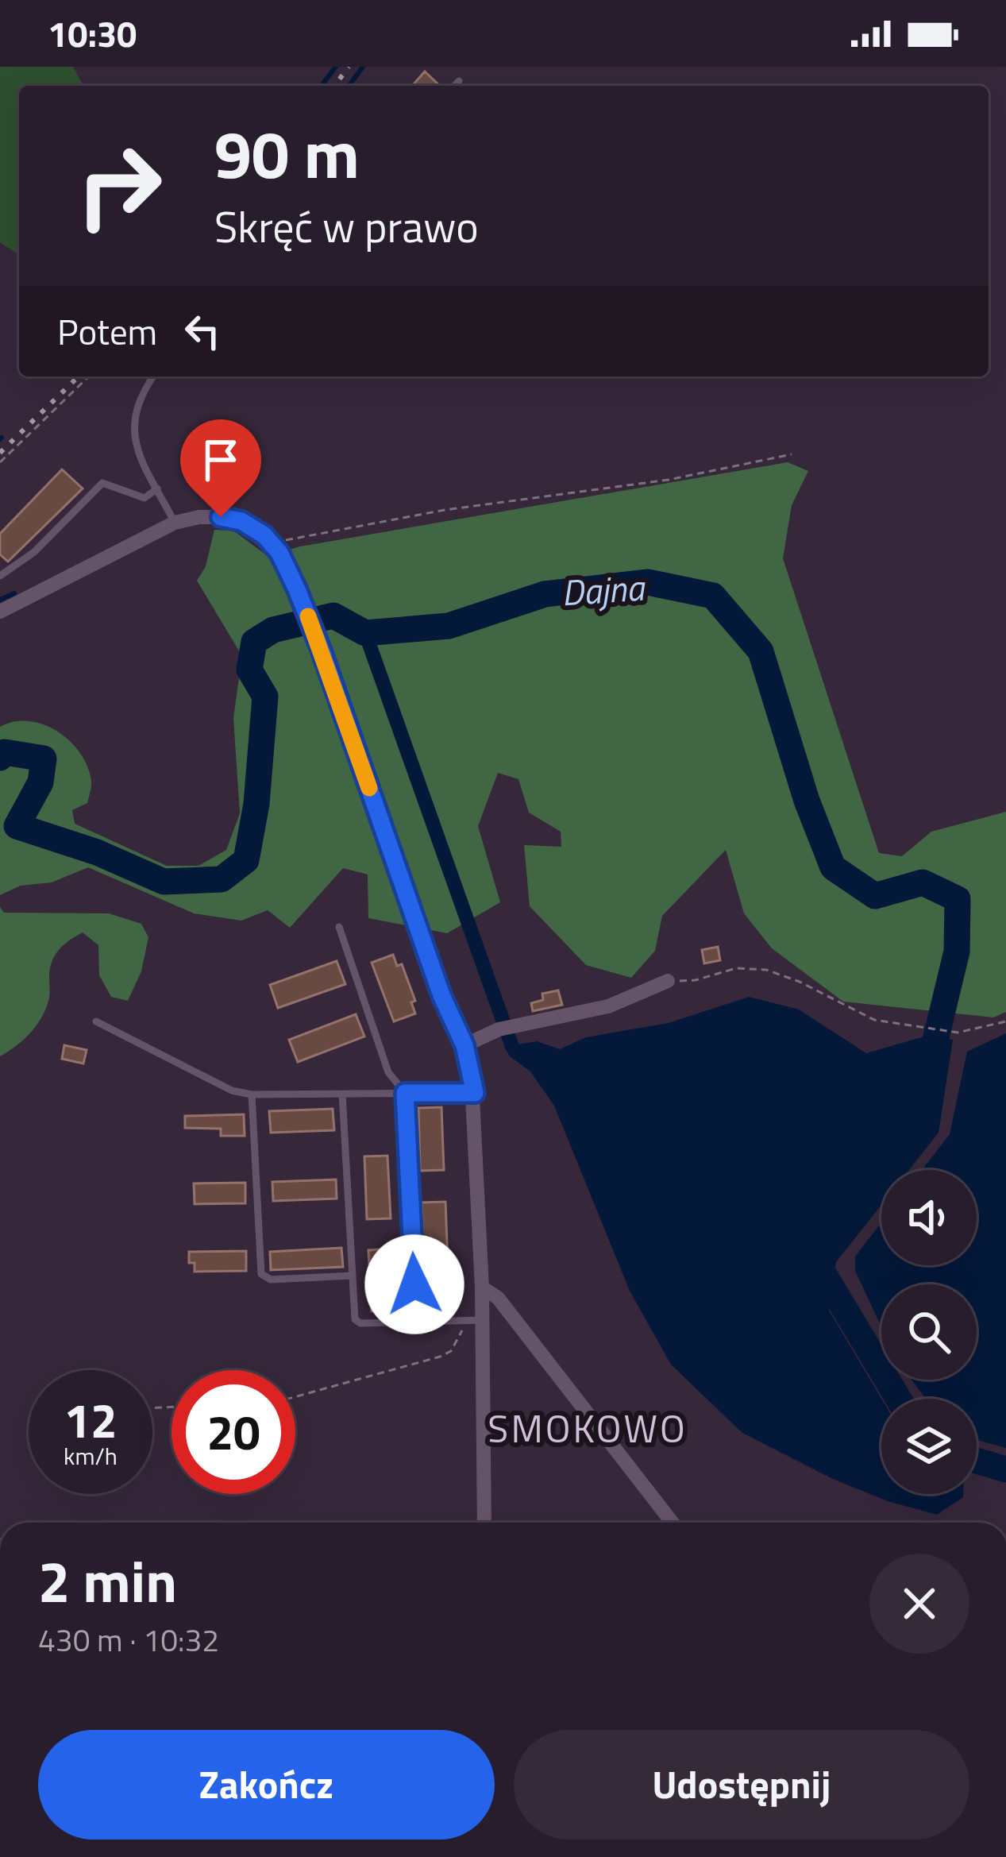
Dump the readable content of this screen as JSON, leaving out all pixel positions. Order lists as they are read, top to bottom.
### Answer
{
  "districts": ["SMOKOWO"],
  "water": ["Dajna"],
  "page": {
    "status": "10:30",
    "turn": ["90 m", "Skręć w prawo"],
    "then": "Potem",
    "speed": "12 km/h",
    "limit": "20",
    "heading": ["2 min", "430 m · 10:32"],
    "buttons": ["Zakończ", "Udostępnij"]
  }
}
